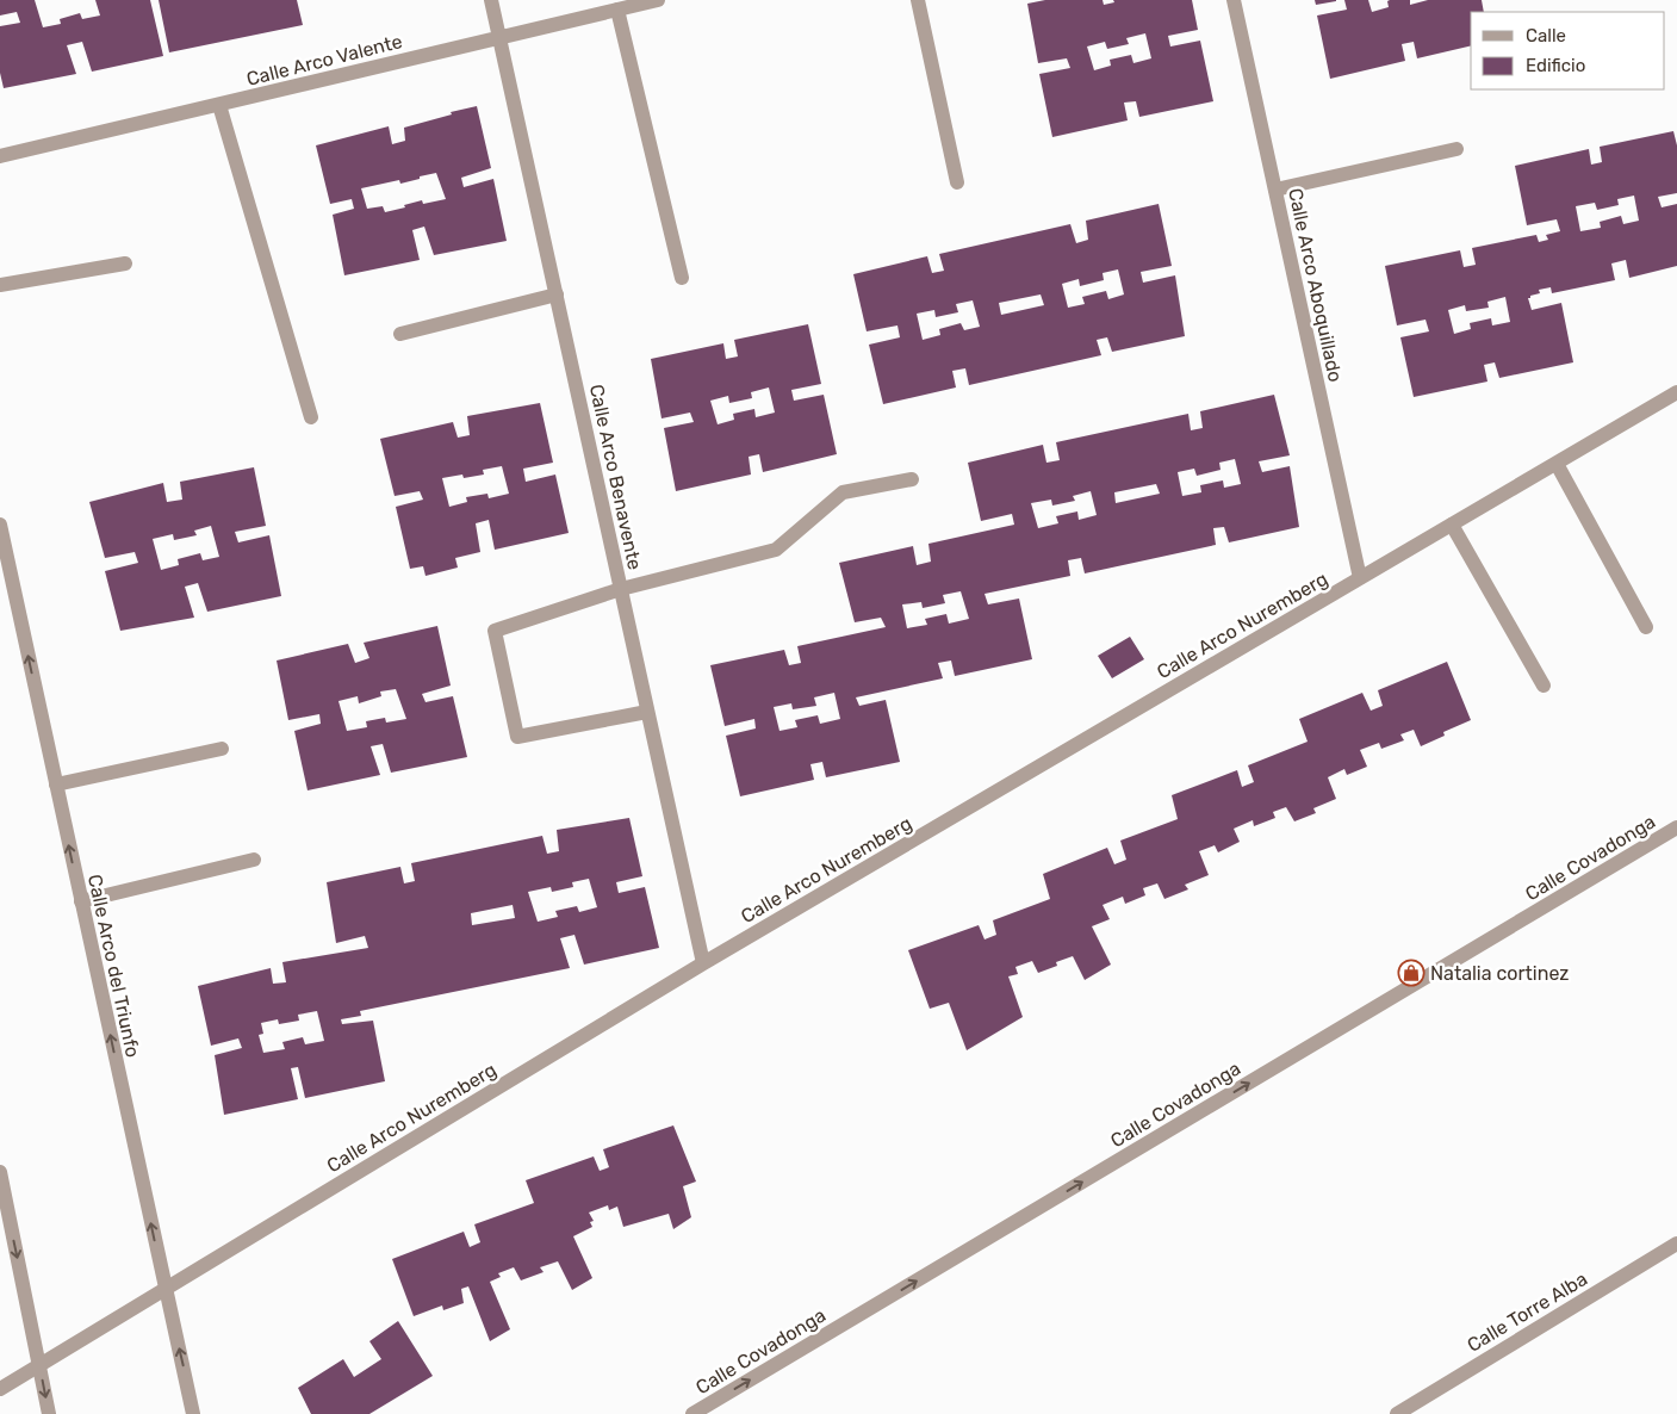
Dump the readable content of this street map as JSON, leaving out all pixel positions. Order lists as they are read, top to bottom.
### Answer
{
  "streets": {
    "street": [
      "Calle Arco Valente",
      "Calle Arco Aboquillado",
      "Calle Arco Benavente",
      "Calle Arco Nuremberg",
      "Calle Covadonga",
      "Calle Arco del Triunfo",
      "Calle Torre Alba"
    ]
  },
  "crossings": [
    ["Calle Arco Valente", "Calle Arco Benavente"],
    ["Calle Arco Aboquillado", "Calle Arco Nuremberg"],
    ["Calle Arco Benavente", "Calle Arco Nuremberg"],
    ["Calle Arco Nuremberg", "Calle Arco del Triunfo"]
  ],
  "one_way": ["Calle Covadonga", "Calle Arco del Triunfo"],
  "places": {
    "shop": ["Natalia cortinez"]
  },
  "legend": ["Calle", "Edificio"]
}
